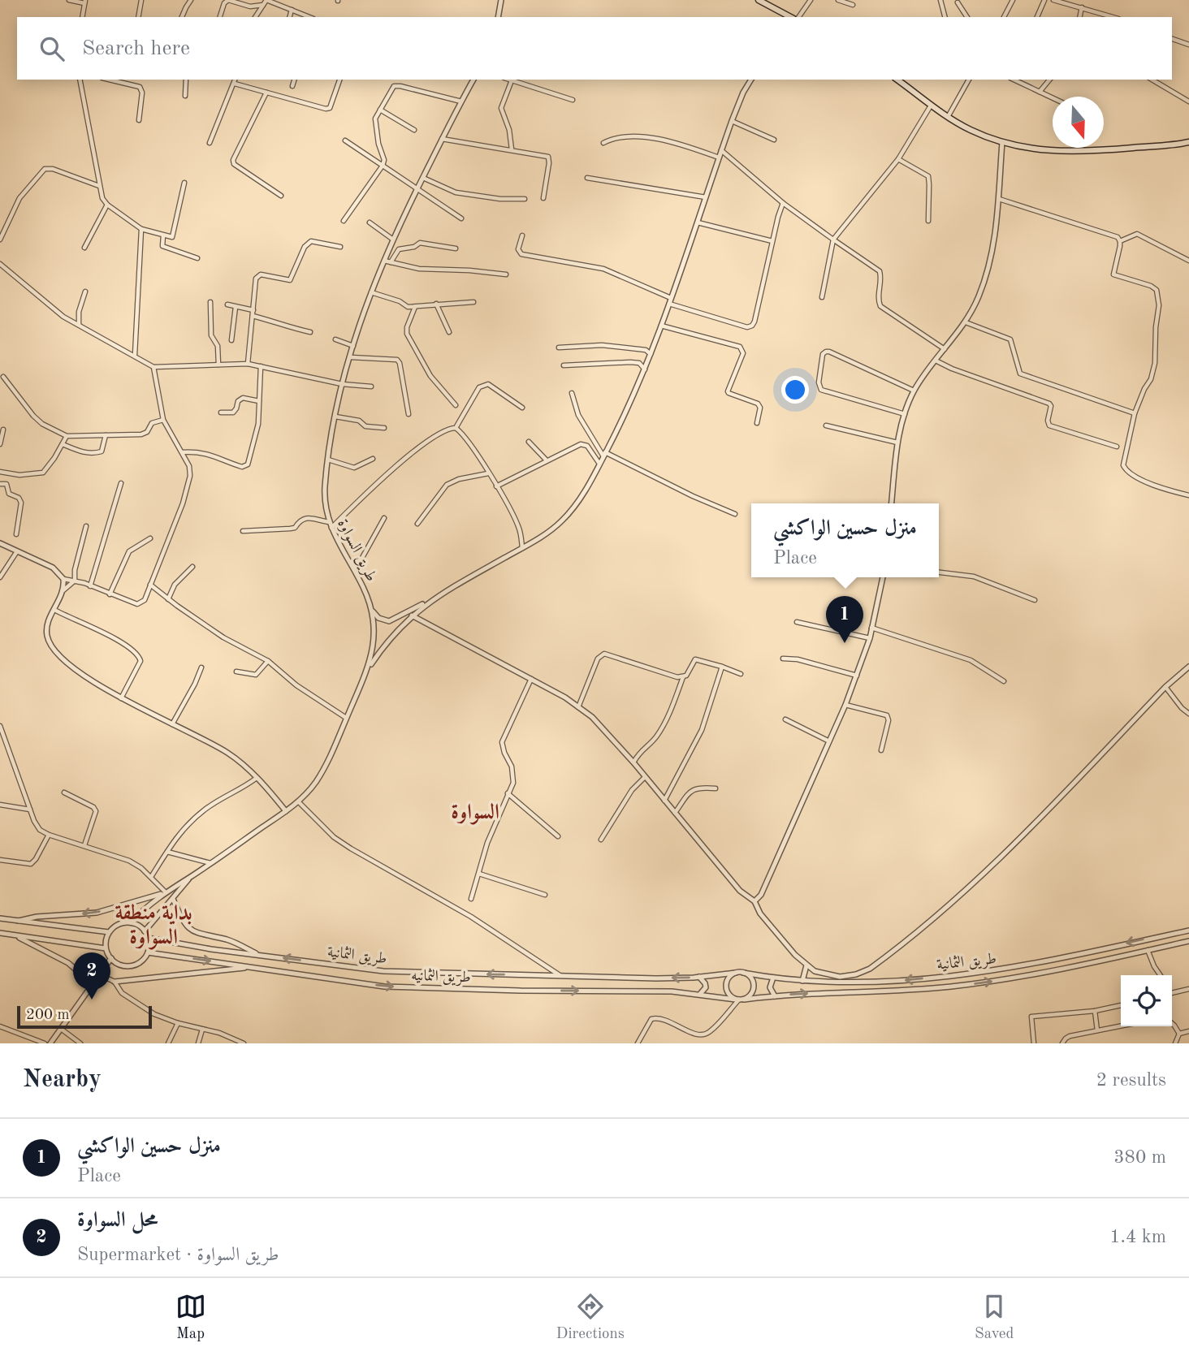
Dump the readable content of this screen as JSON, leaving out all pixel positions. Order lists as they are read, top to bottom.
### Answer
{
  "streets": {
    "street": ["طريق السواوة", "طريق الثمانية", "طريق الثمانيه"]
  },
  "crossings": [
    ["طريق السواوة", "طريق الثمانية"],
    ["طريق السواوة", "طريق الثمانيه"],
    ["طريق الثمانية", "طريق الثمانيه"]
  ],
  "one_way": ["طريق الثمانية", "طريق الثمانيه"],
  "districts": ["السواوة", "بداية منطقة السواوة"],
  "scale_bar": "200 m",
  "north": "bottom",
  "page": {
    "search": "Search here",
    "popup": ["منزل حسين الواكشي", "Place"],
    "pins": ["1", "2"],
    "scale": "200 m",
    "heading": ["Nearby", "2 results"],
    "list": [
      {
        "mark": "1",
        "name": "منزل حسين الواكشي",
        "note": "Place",
        "value": "380 m"
      },
      {
        "mark": "2",
        "name": "محل السواوة",
        "note": "Supermarket · طريق السواوة",
        "value": "1.4 km"
      }
    ],
    "nav": ["Map", "Directions", "Saved"]
  }
}
